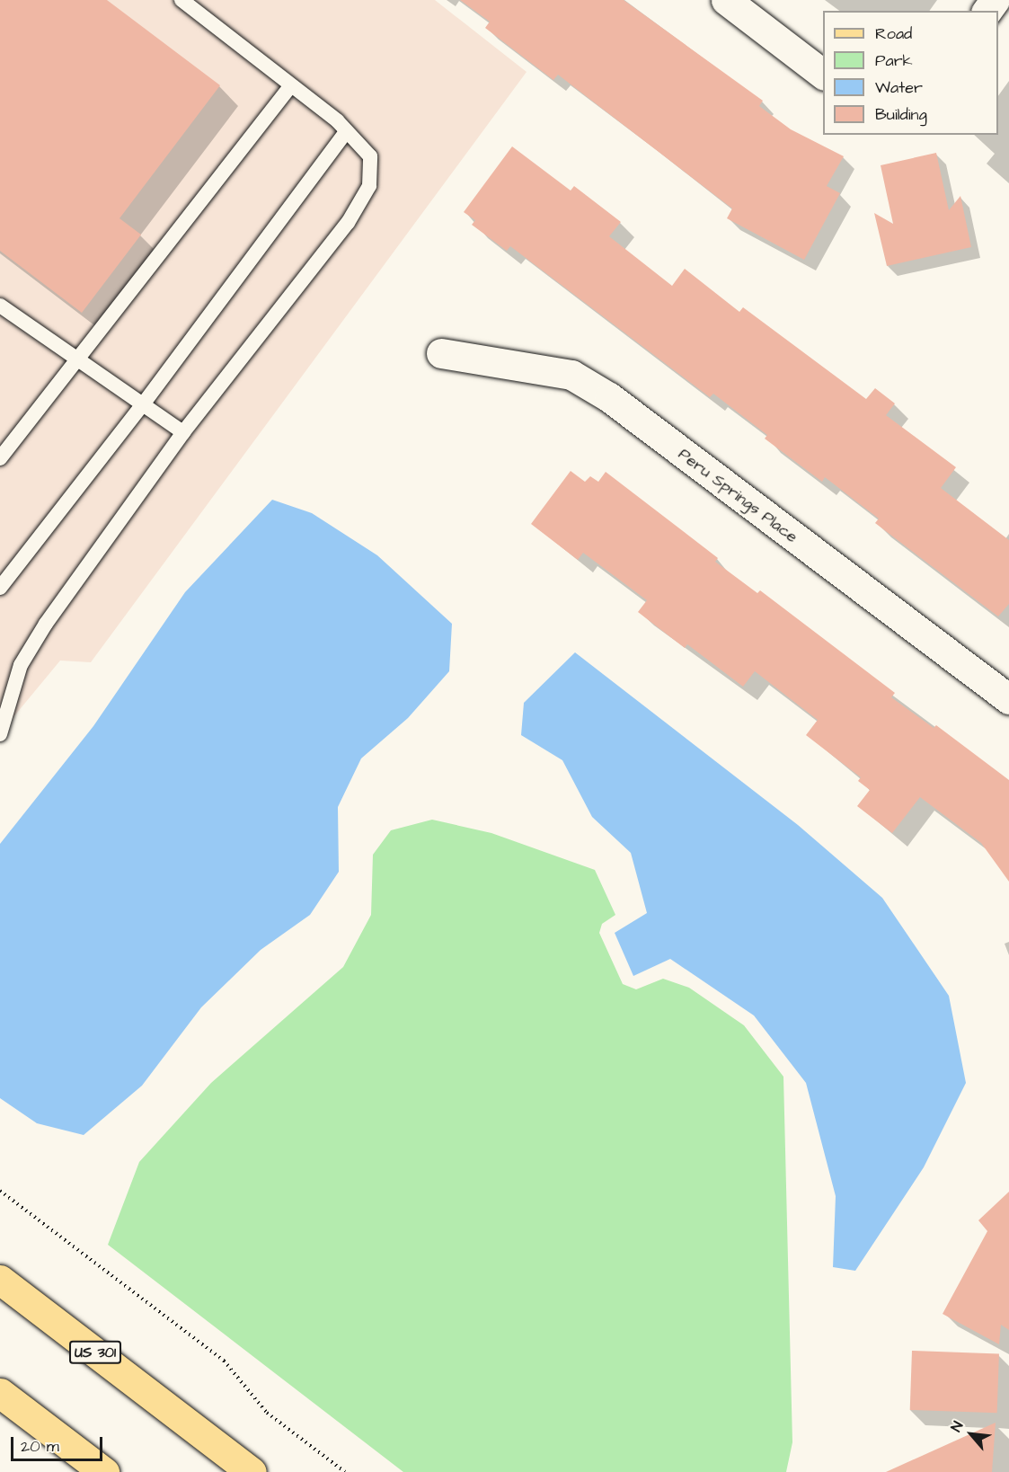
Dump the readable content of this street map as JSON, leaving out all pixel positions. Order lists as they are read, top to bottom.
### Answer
{
  "streets": {
    "main road": ["US 301"],
    "street": ["Peru Springs Place"]
  },
  "legend": [
    "Road",
    "Park",
    "Water",
    "Building"
  ],
  "scale_bar": "20 m",
  "north": "top left"
}
